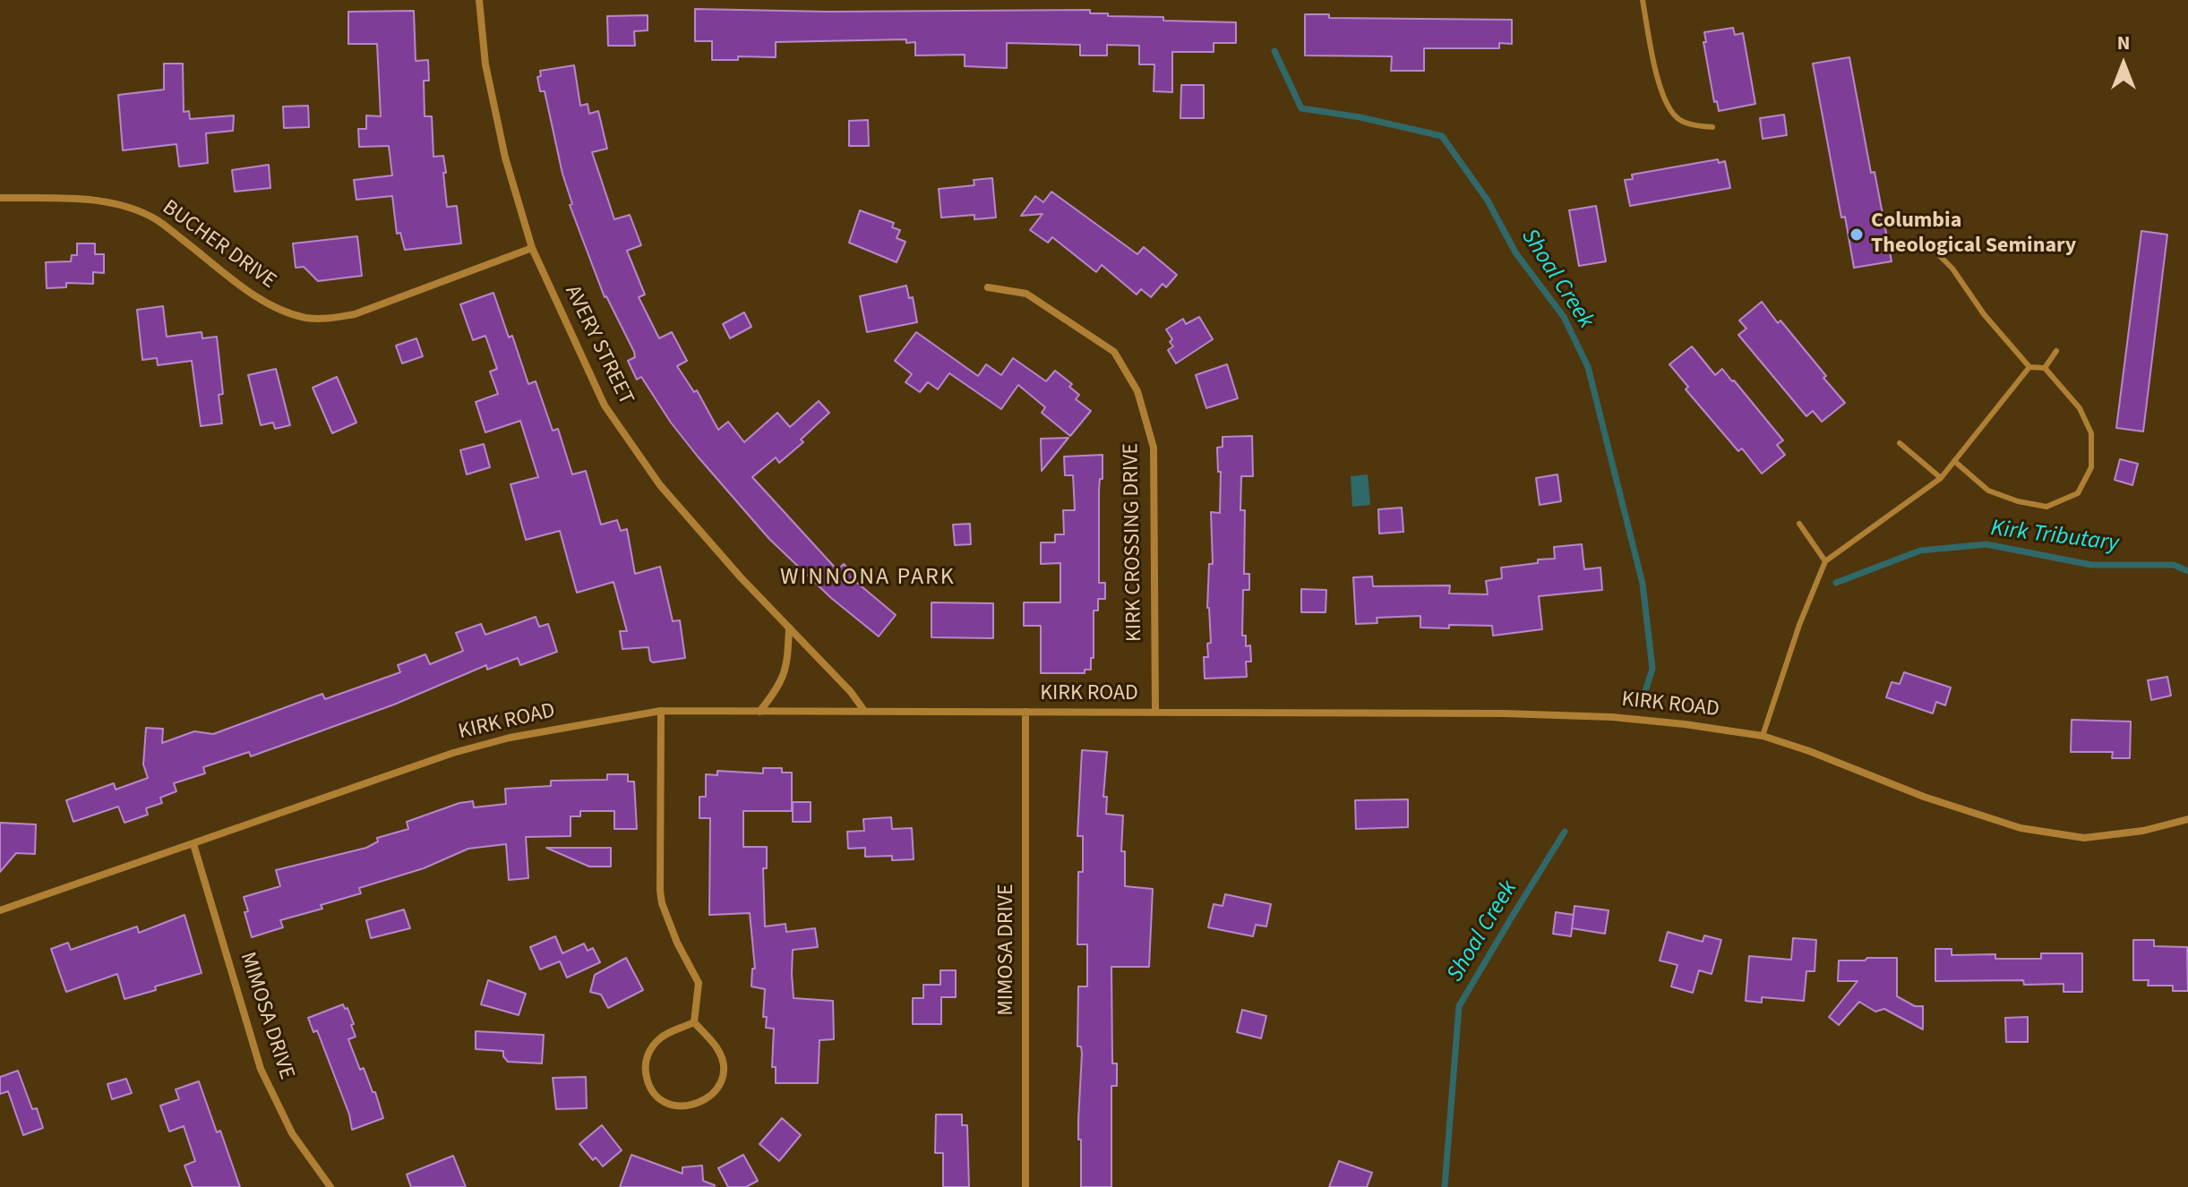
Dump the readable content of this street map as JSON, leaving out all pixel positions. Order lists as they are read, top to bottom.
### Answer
{
  "streets": {
    "street": [
      "BUCHER DRIVE",
      "AVERY STREET",
      "KIRK CROSSING DRIVE",
      "KIRK ROAD",
      "MIMOSA DRIVE"
    ]
  },
  "crossings": [
    ["BUCHER DRIVE", "AVERY STREET"],
    ["AVERY STREET", "KIRK ROAD"],
    ["KIRK CROSSING DRIVE", "KIRK ROAD"],
    ["KIRK ROAD", "MIMOSA DRIVE"]
  ],
  "districts": ["WINNONA PARK"],
  "water": ["Shoal Creek", "Kirk Tributary"],
  "places": ["Columbia Theological Seminary"],
  "north": "top"
}
